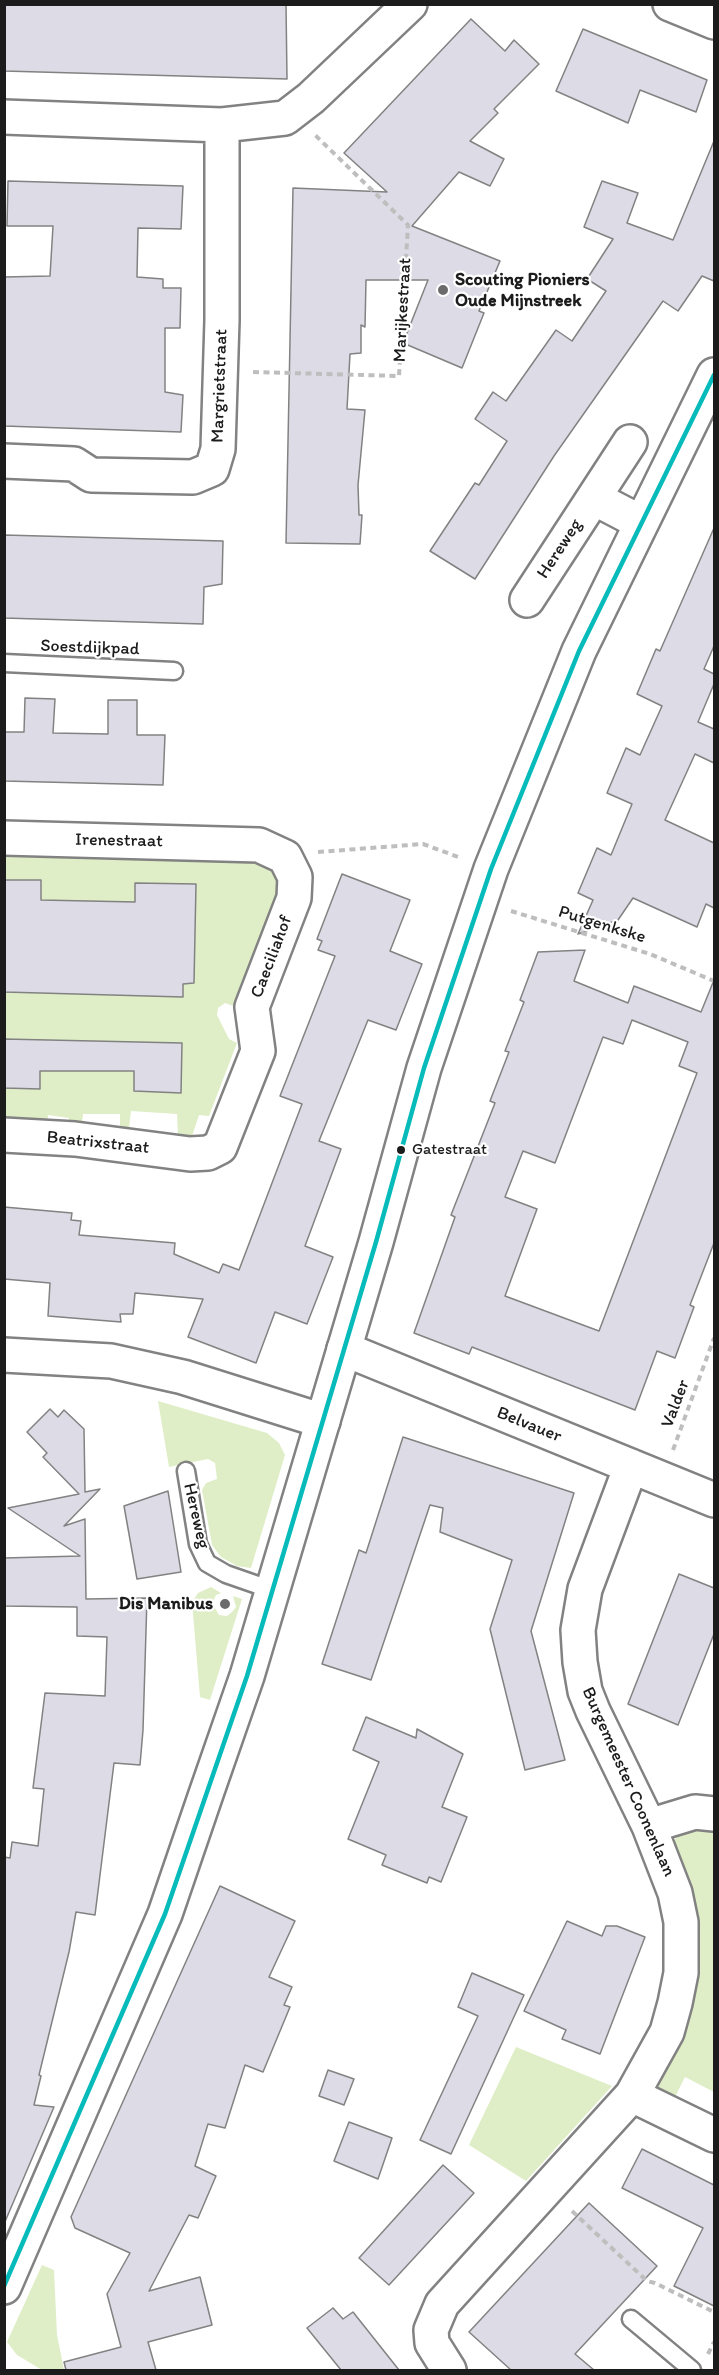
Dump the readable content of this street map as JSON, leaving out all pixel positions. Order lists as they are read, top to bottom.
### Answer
{
  "streets": {
    "street": [
      "Margrietstraat",
      "Hereweg",
      "Irenestraat",
      "Caeciliahof",
      "Beatrixstraat",
      "Belvauer",
      "Burgemeester Coonenlaan"
    ],
    "lane": ["Soestdijkpad"],
    "path": ["Marijkestraat", "Putgenkske", "Valder"]
  },
  "crossings": [
    ["Marijkestraat", "Margrietstraat"],
    ["Irenestraat", "Caeciliahof"],
    ["Caeciliahof", "Beatrixstraat"],
    ["Valder", "Belvauer"],
    ["Belvauer", "Burgemeester Coonenlaan"]
  ],
  "places": ["Scouting Pioniers Oude Mijnstreek", "Gatestraat", "Dis Manibus"]
}
